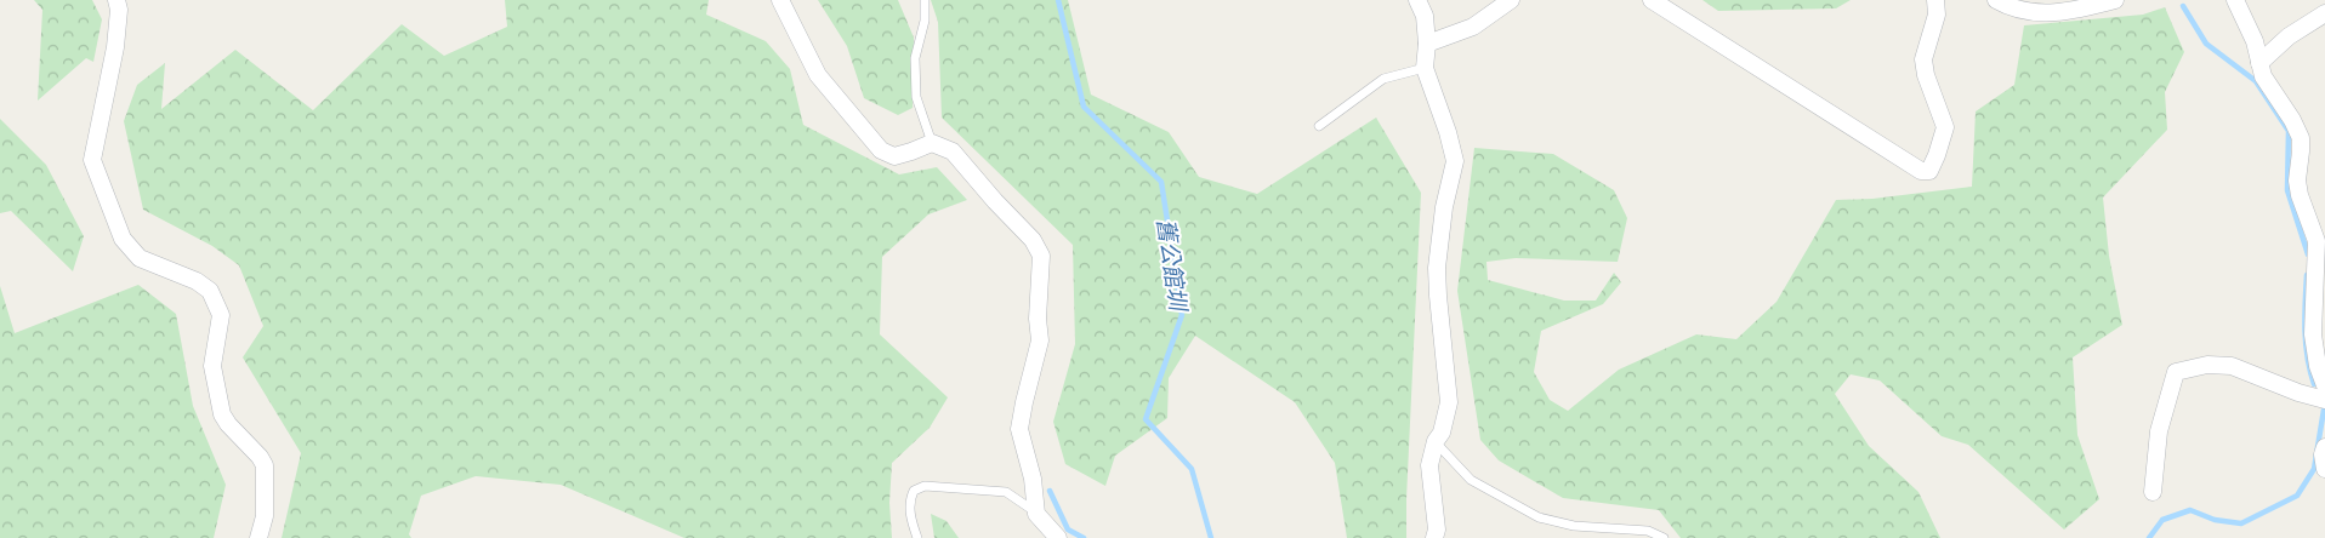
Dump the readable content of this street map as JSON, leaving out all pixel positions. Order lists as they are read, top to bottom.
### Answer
{
  "water": ["舊公館圳"]
}
